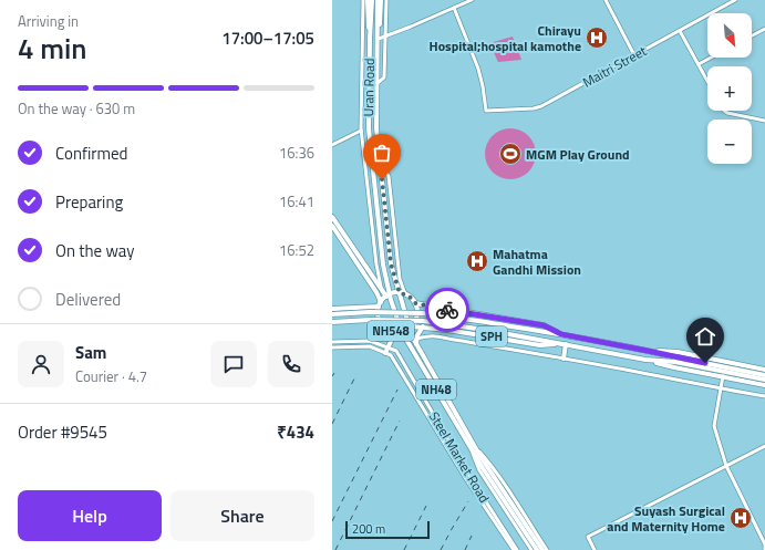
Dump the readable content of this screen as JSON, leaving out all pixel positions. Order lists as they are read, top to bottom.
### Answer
{
  "streets": {
    "highway": [
      "Uran Road",
      "NH548",
      "SPH",
      "NH48"
    ],
    "street": ["Maitri Street", "Steel Market Road"]
  },
  "crossings": [
    ["Uran Road", "NH548"],
    ["Uran Road", "SPH"],
    ["Uran Road", "NH48"],
    ["NH548", "SPH"],
    ["NH548", "NH48"],
    ["SPH", "NH48"]
  ],
  "places": {
    "hospital": ["Chirayu Hospital;hospital kamothe", "Mahatma Gandhi Mission", "Suyash Surgical and Maternity Home"],
    "sports": ["MGM Play Ground"]
  },
  "scale_bar": "200 m",
  "north": "bottom right",
  "page": {
    "heading": ["4 min", "Arriving in", "17:00–17:05"],
    "panel": [
      "Sam",
      "Courier · 4.7",
      "Order #9545",
      "₹434"
    ],
    "map_buttons": ["+", "−"],
    "bar": "On the way · 630 m",
    "list": [
      ["Confirmed", "16:36"],
      ["Preparing", "16:41"],
      ["On the way", "16:52"],
      "Delivered"
    ],
    "buttons": ["Help", "Share"],
    "scale": "200 m"
  }
}
